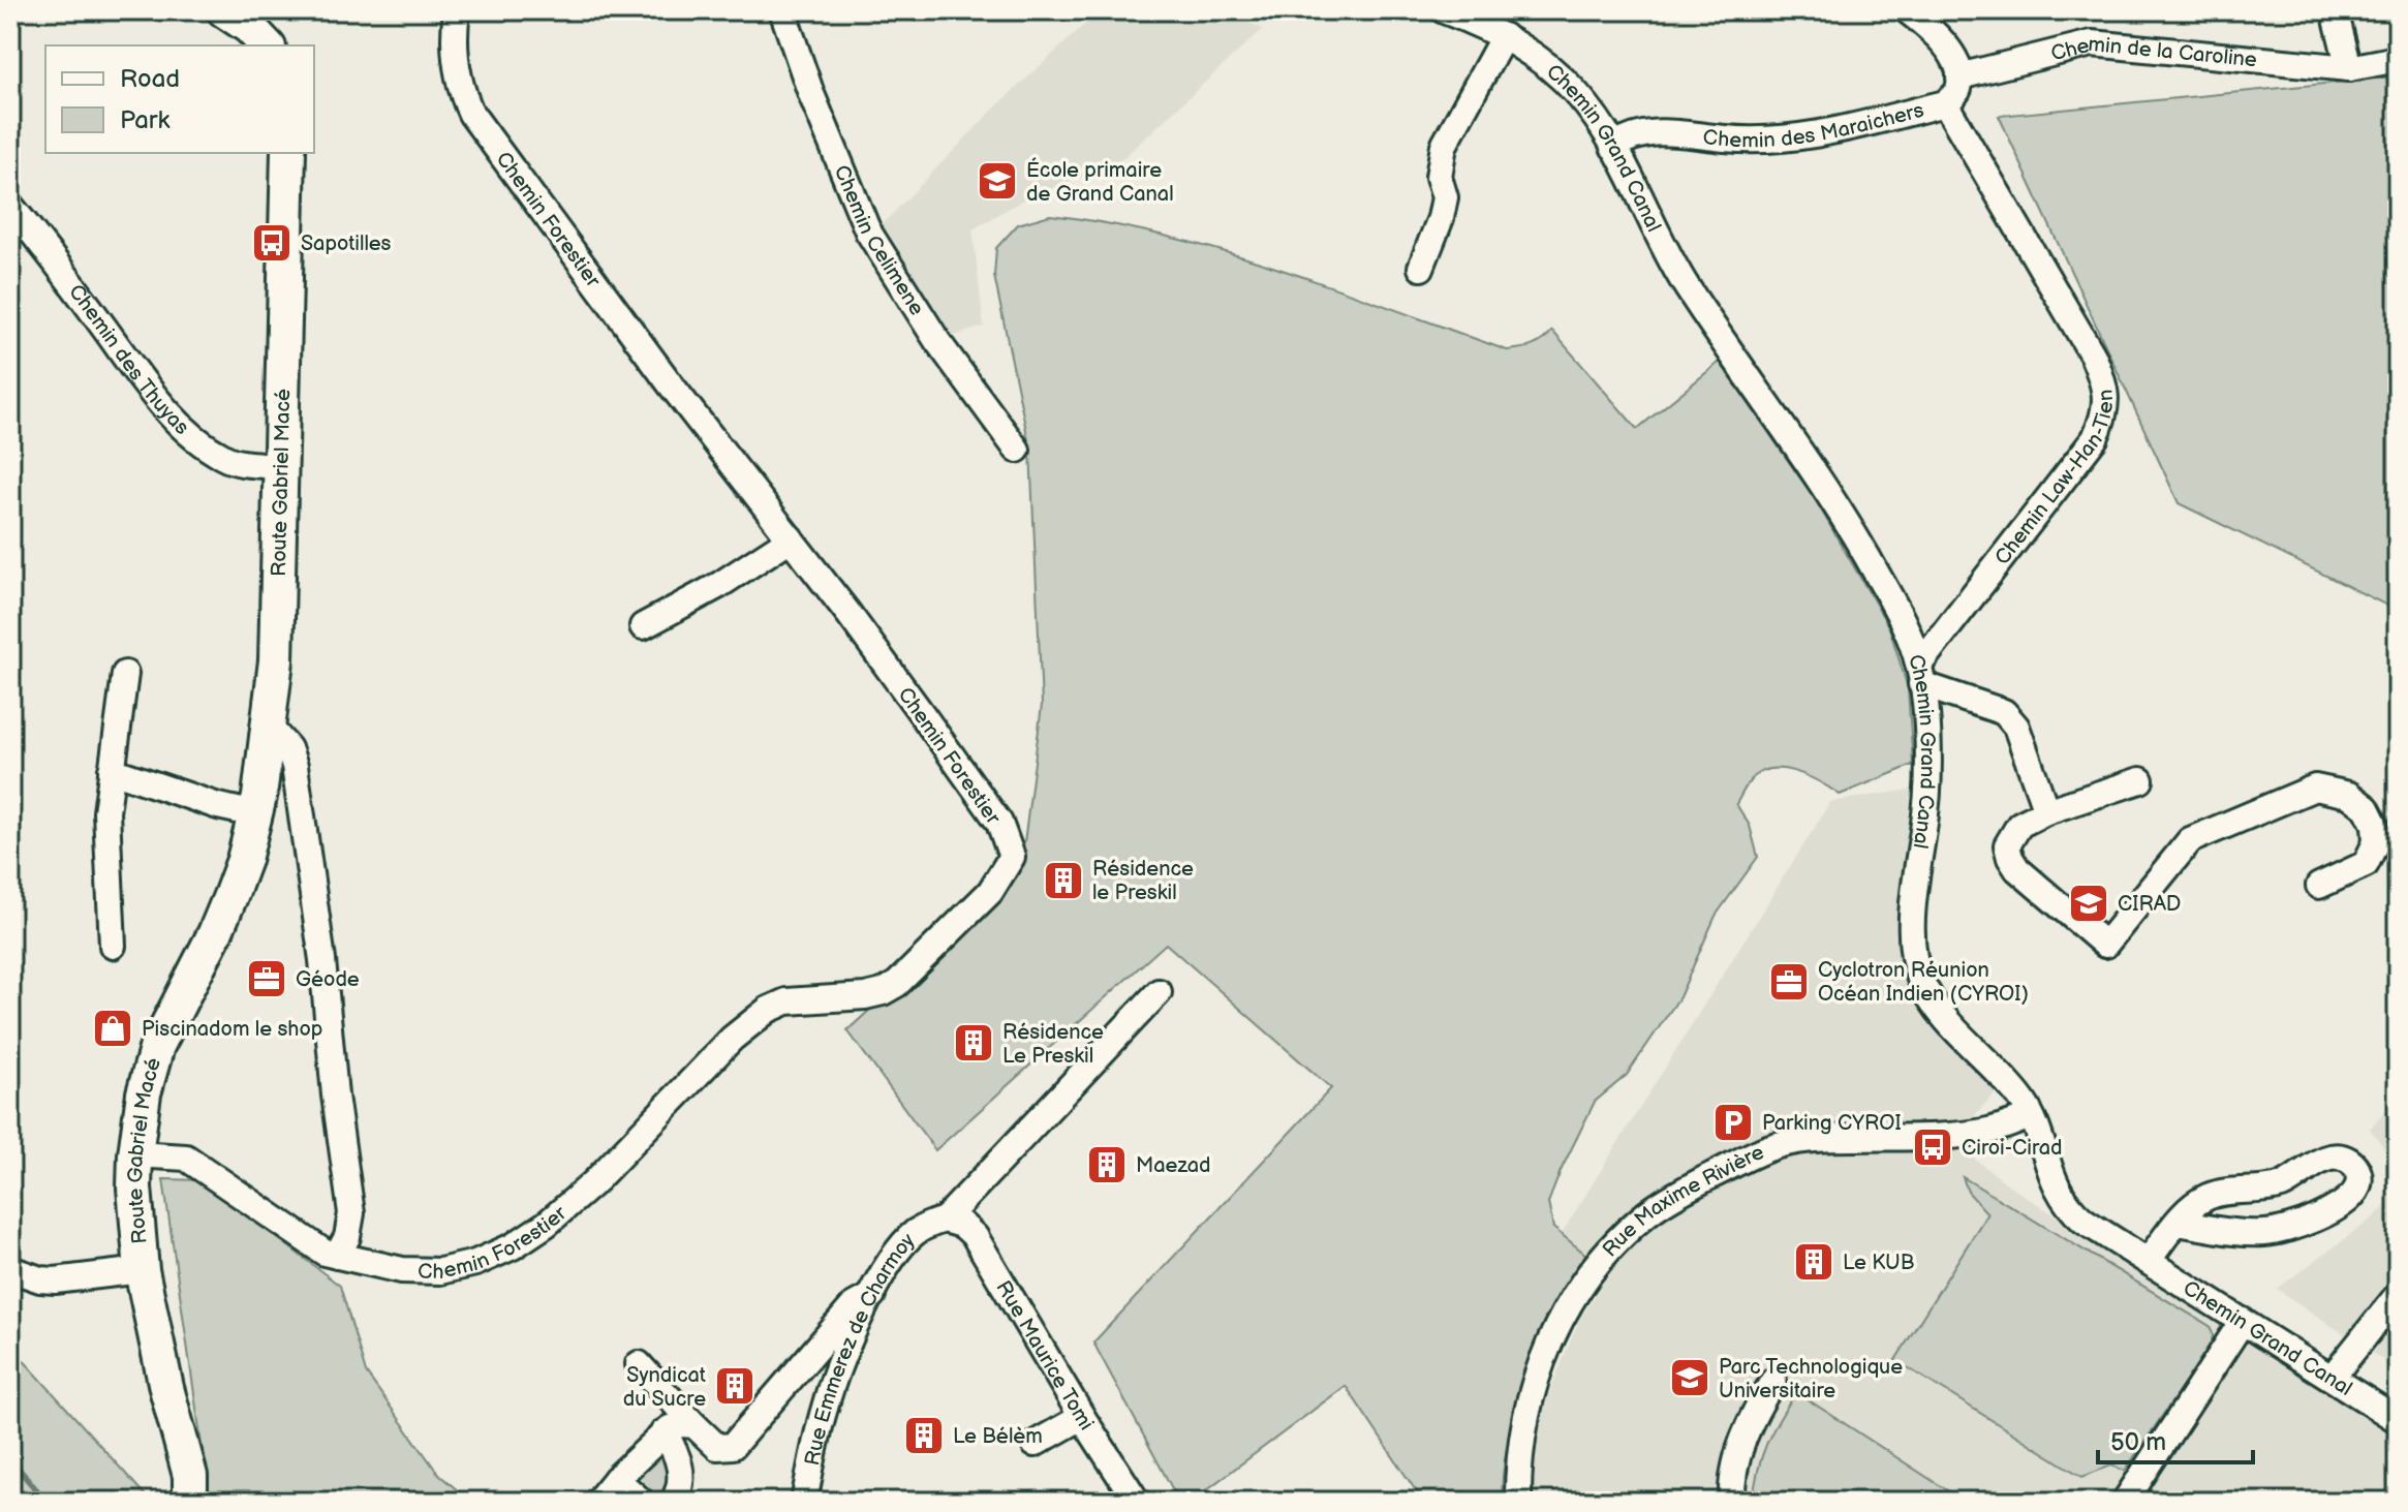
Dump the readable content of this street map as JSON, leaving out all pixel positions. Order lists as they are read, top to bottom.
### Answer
{
  "streets": {
    "main road": ["Route Gabriel Macé"],
    "street": [
      "Chemin de la Caroline",
      "Chemin des Maraichers",
      "Chemin Grand Canal",
      "Chemin Forestier",
      "Chemin Celimene",
      "Chemin des Thuyas",
      "Chemin Law-Han-Tien",
      "Rue Maxime Rivière",
      "Rue Emmerez de Charmoy",
      "Rue Maurice Tomi"
    ]
  },
  "crossings": [
    ["Chemin de la Caroline", "Chemin des Maraichers"],
    ["Chemin des Maraichers", "Chemin Grand Canal"],
    ["Chemin des Maraichers", "Chemin Law-Han-Tien"],
    ["Chemin Grand Canal", "Chemin Law-Han-Tien"],
    ["Chemin Grand Canal", "Rue Maxime Rivière"],
    ["Chemin Forestier", "Route Gabriel Macé"],
    ["Chemin des Thuyas", "Route Gabriel Macé"],
    ["Rue Emmerez de Charmoy", "Rue Maurice Tomi"]
  ],
  "places": {
    "school or university": ["École primaire de Grand Canal", "CIRAD", "Parc Technologique Universitaire"],
    "bus stop": ["Sapotilles", "Ciroi-Cirad"],
    "building": [
      "Résidence le Preskil",
      "Résidence Le Preskil",
      "Maezad",
      "Le KUB",
      "Syndicat du Sucre",
      "Le Bélèm"
    ],
    "office": ["Géode", "Cyclotron Réunion Océan Indien (CYROI)"],
    "shop": ["Piscinadom le shop"],
    "parking": ["Parking CYROI"]
  },
  "legend": ["Road", "Park"],
  "scale_bar": "50 m"
}
